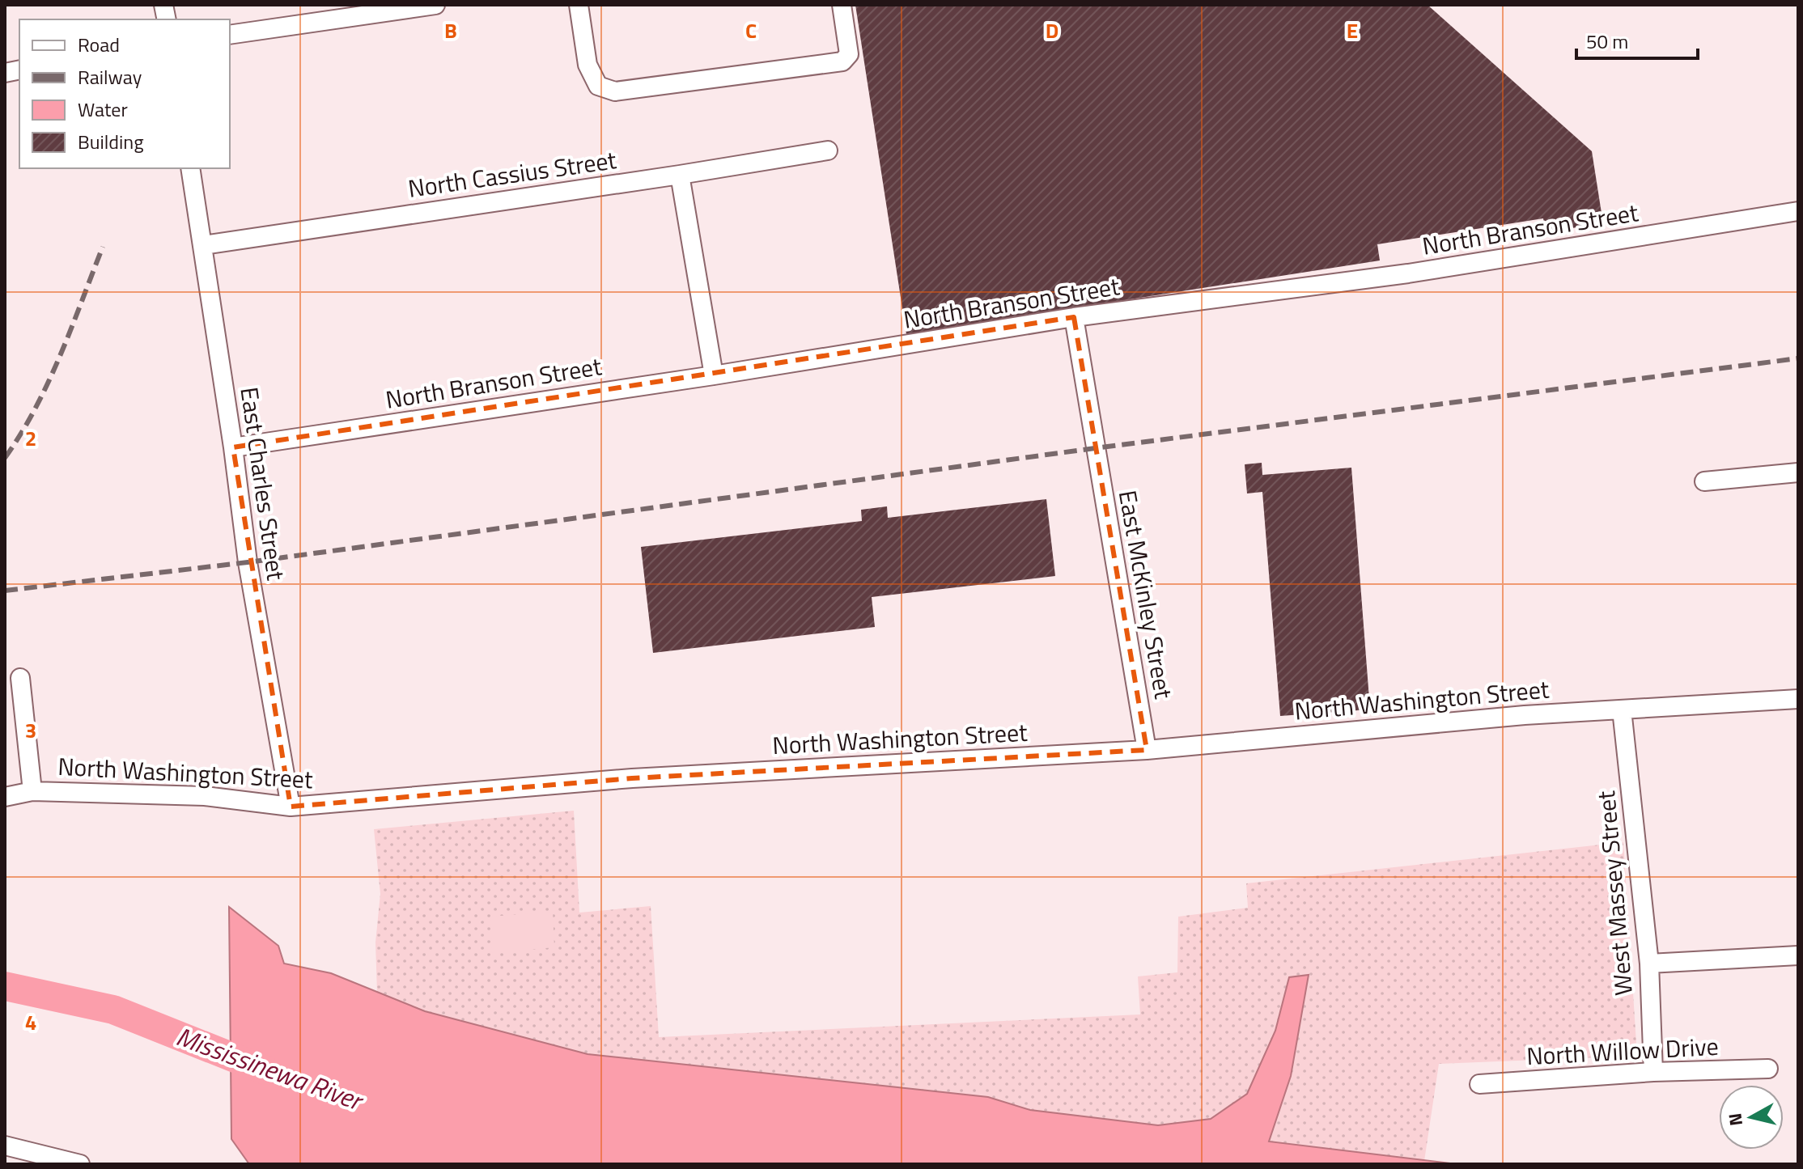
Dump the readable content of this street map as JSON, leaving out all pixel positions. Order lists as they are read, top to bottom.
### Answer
{
  "streets": {
    "street": [
      "North Cassius Street",
      "North Branson Street",
      "East Charles Street",
      "East McKinley Street",
      "North Washington Street",
      "West Massey Street",
      "North Willow Drive"
    ]
  },
  "crossings": [
    ["North Cassius Street", "East Charles Street"],
    ["North Branson Street", "East Charles Street"],
    ["North Branson Street", "East McKinley Street"],
    ["East Charles Street", "North Washington Street"],
    ["East McKinley Street", "North Washington Street"],
    ["North Washington Street", "West Massey Street"],
    ["West Massey Street", "North Willow Drive"]
  ],
  "water": ["Mississinewa River"],
  "legend": [
    "Road",
    "Railway",
    "Water",
    "Building"
  ],
  "scale_bar": "50 m",
  "north": "left",
  "grid": {
    "columns": [
      "B",
      "C",
      "D",
      "E"
    ],
    "rows": ["2", "3", "4"]
  }
}
